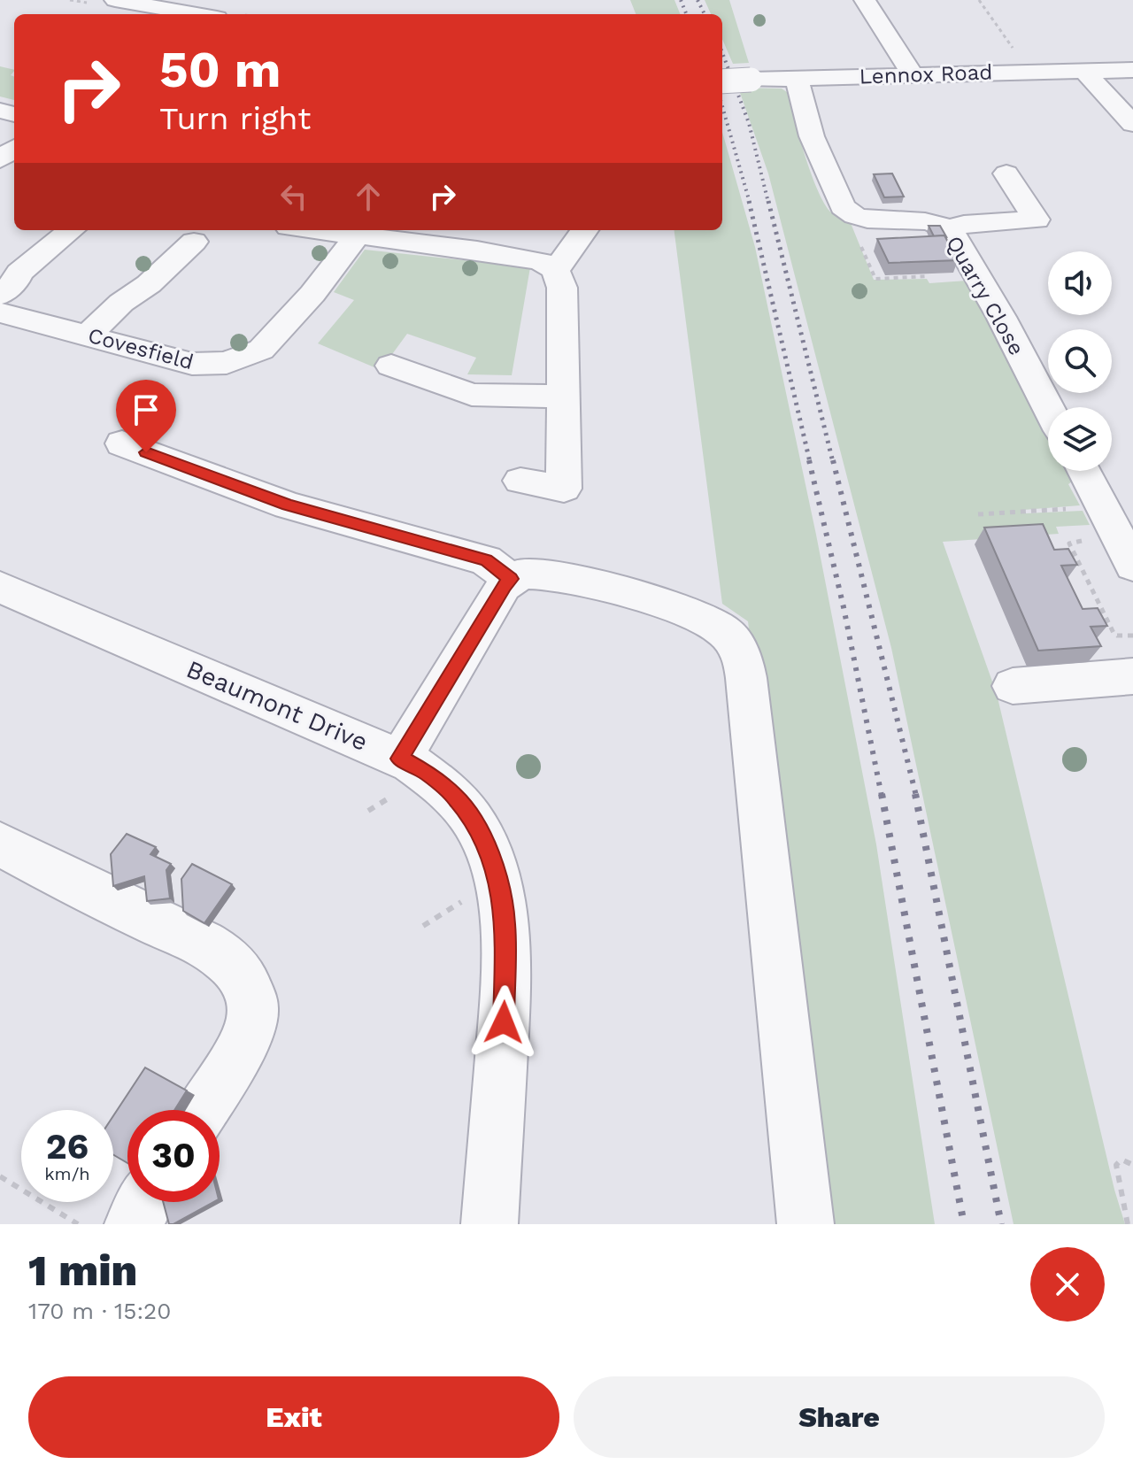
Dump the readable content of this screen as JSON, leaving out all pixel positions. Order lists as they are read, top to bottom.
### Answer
{
  "streets": {
    "street": [
      "Lennox Road",
      "Quarry Close",
      "Covesfield",
      "Beaumont Drive"
    ]
  },
  "crossings": [
    ["Lennox Road", "Quarry Close"]
  ],
  "page": {
    "turn": ["50 m", "Turn right"],
    "speed": "26 km/h",
    "limit": "30",
    "heading": ["1 min", "170 m · 15:20"],
    "buttons": ["Exit", "Share"]
  }
}
